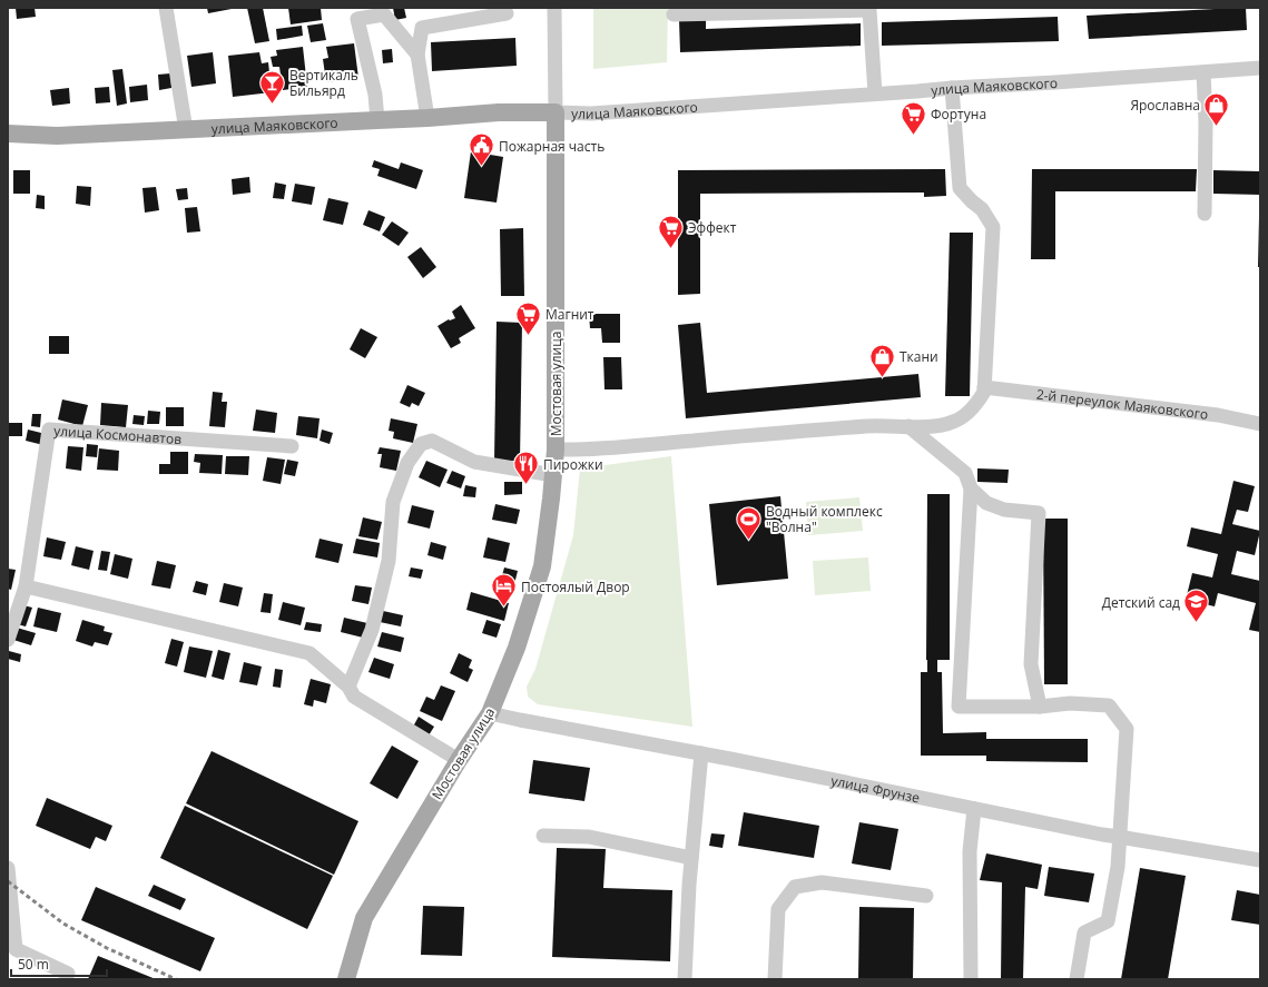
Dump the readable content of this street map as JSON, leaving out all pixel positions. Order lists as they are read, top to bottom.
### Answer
{
  "streets": {
    "main road": ["улица Маяковского", "Мостовая улица"],
    "street": ["2-й переулок Маяковского", "улица Космонавтов", "улица Фрунзе"]
  },
  "crossings": [
    ["улица Маяковского", "Мостовая улица"],
    ["Мостовая улица", "улица Фрунзе"]
  ],
  "places": {
    "bar": ["Вертикаль Бильярд"],
    "shop": ["Ярославна", "Ткани"],
    "supermarket": ["Фортуна", "Эффект", "Магнит"],
    "public building": ["Пожарная часть"],
    "restaurant": ["Пирожки"],
    "sports": ["Водный комплекс \"Волна\""],
    "hotel": ["Постоялый Двор"],
    "school or university": ["Детский сад"]
  },
  "scale_bar": "50 m"
}
